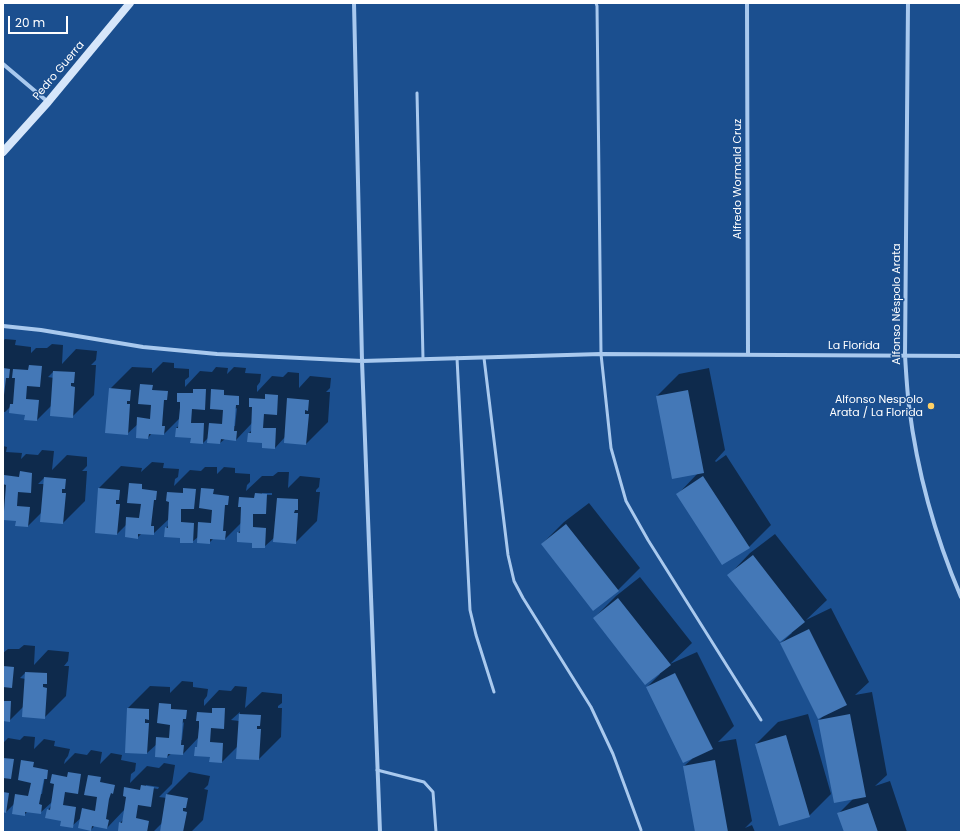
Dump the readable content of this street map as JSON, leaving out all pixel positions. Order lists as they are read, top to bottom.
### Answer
{
  "streets": {
    "street": [
      "Pedro Guerra",
      "Alfredo Wormald Cruz",
      "Alfonso Néspolo Arata",
      "La Florida"
    ]
  },
  "crossings": [
    ["Alfredo Wormald Cruz", "La Florida"],
    ["Alfonso Néspolo Arata", "La Florida"]
  ],
  "places": ["Alfonso Nespolo Arata / La Florida"],
  "scale_bar": "20 m"
}
